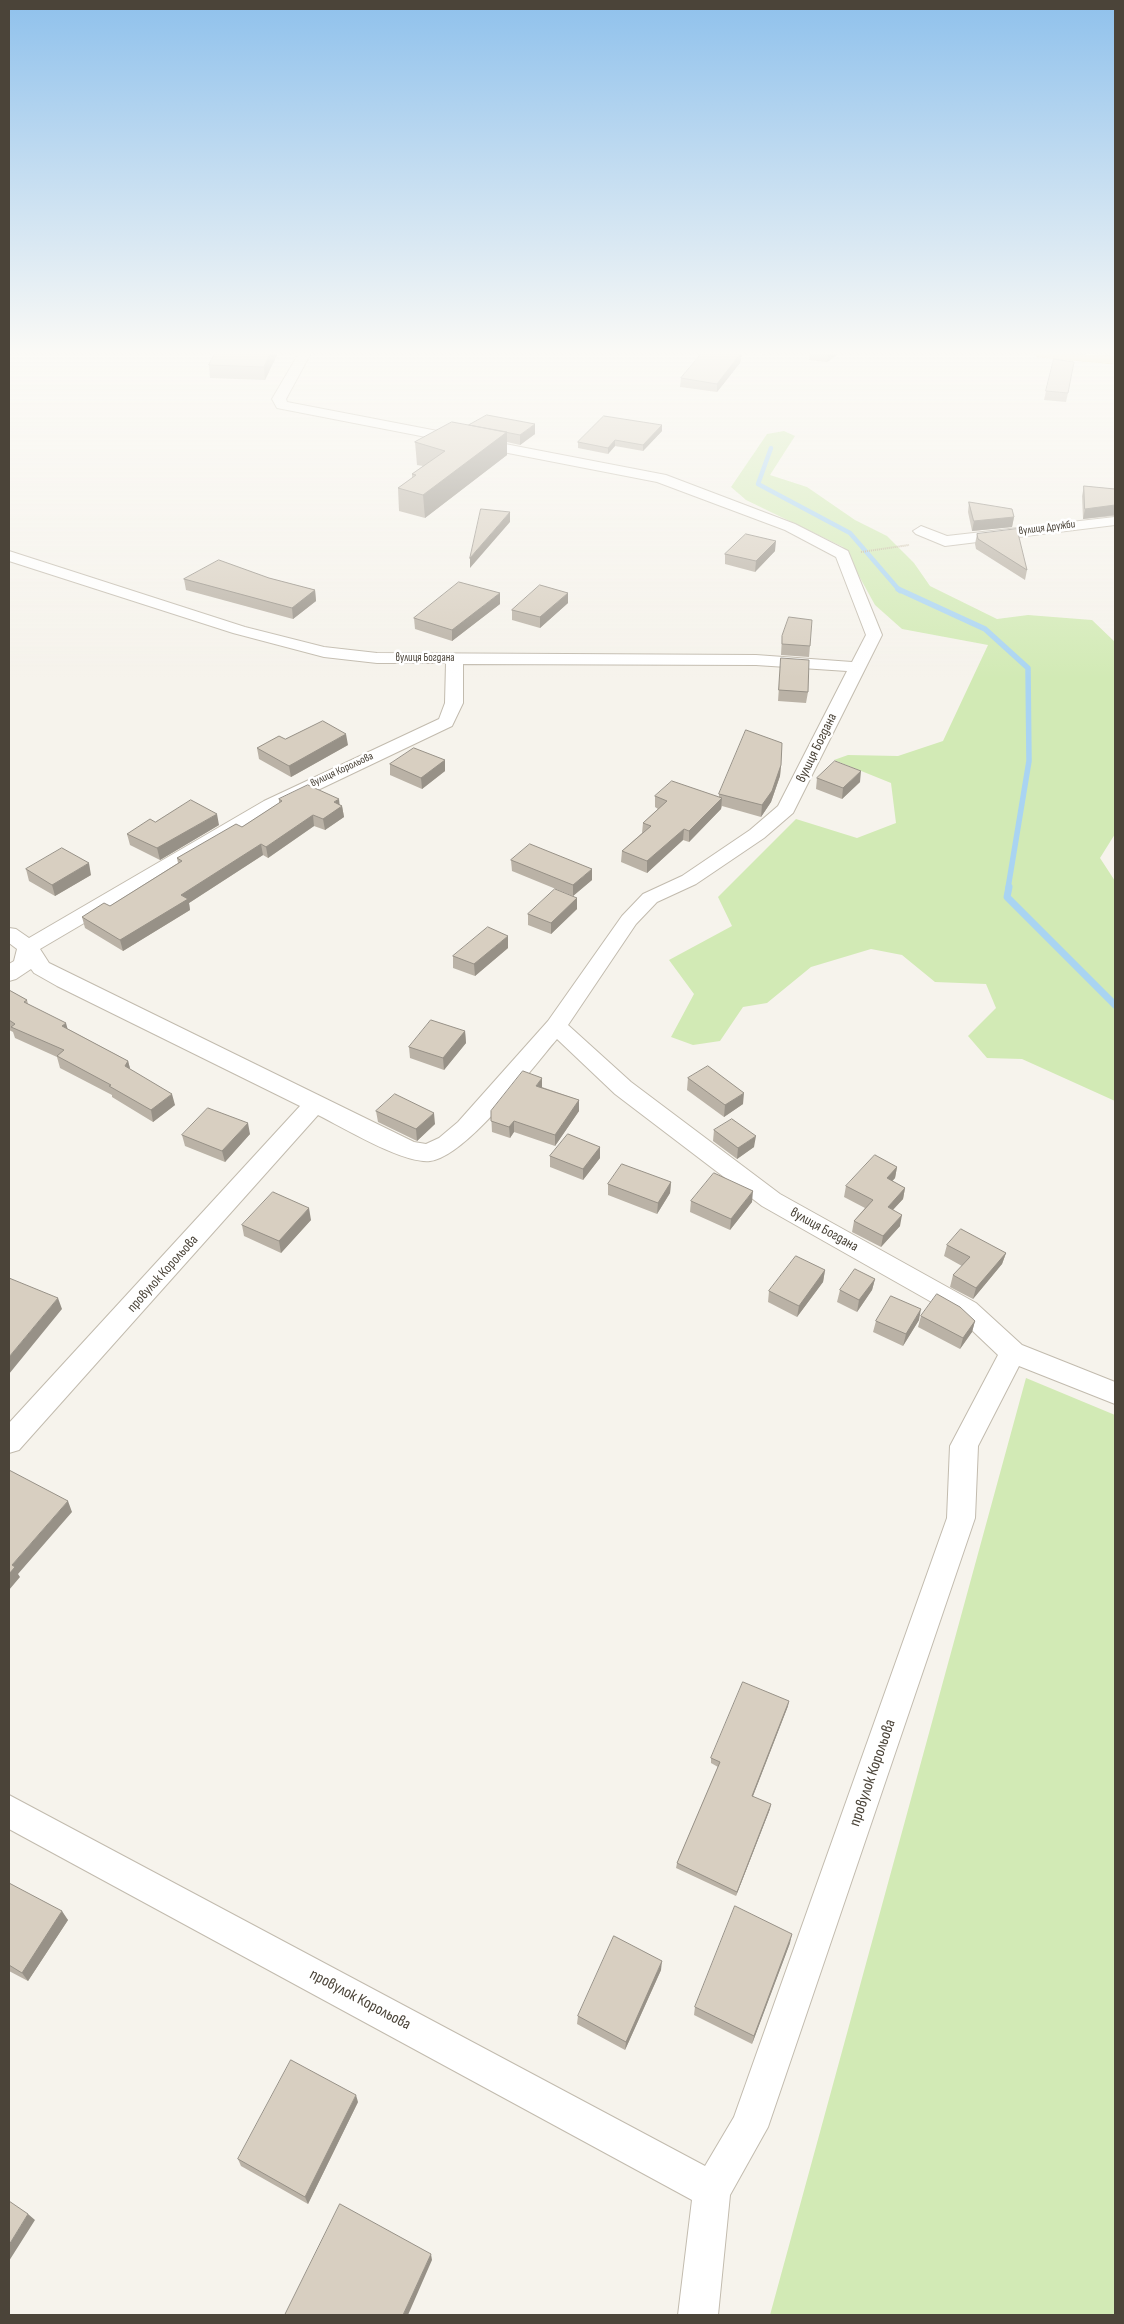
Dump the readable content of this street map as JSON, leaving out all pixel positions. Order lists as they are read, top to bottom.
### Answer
{
  "streets": {
    "street": [
      "вулиця Дружби",
      "вулиця Богдана",
      "вулиця Корольова",
      "провулок Корольова"
    ]
  },
  "crossings": [
    ["вулиця Богдана", "вулиця Корольова"],
    ["вулиця Богдана", "провулок Корольова"]
  ]
}
